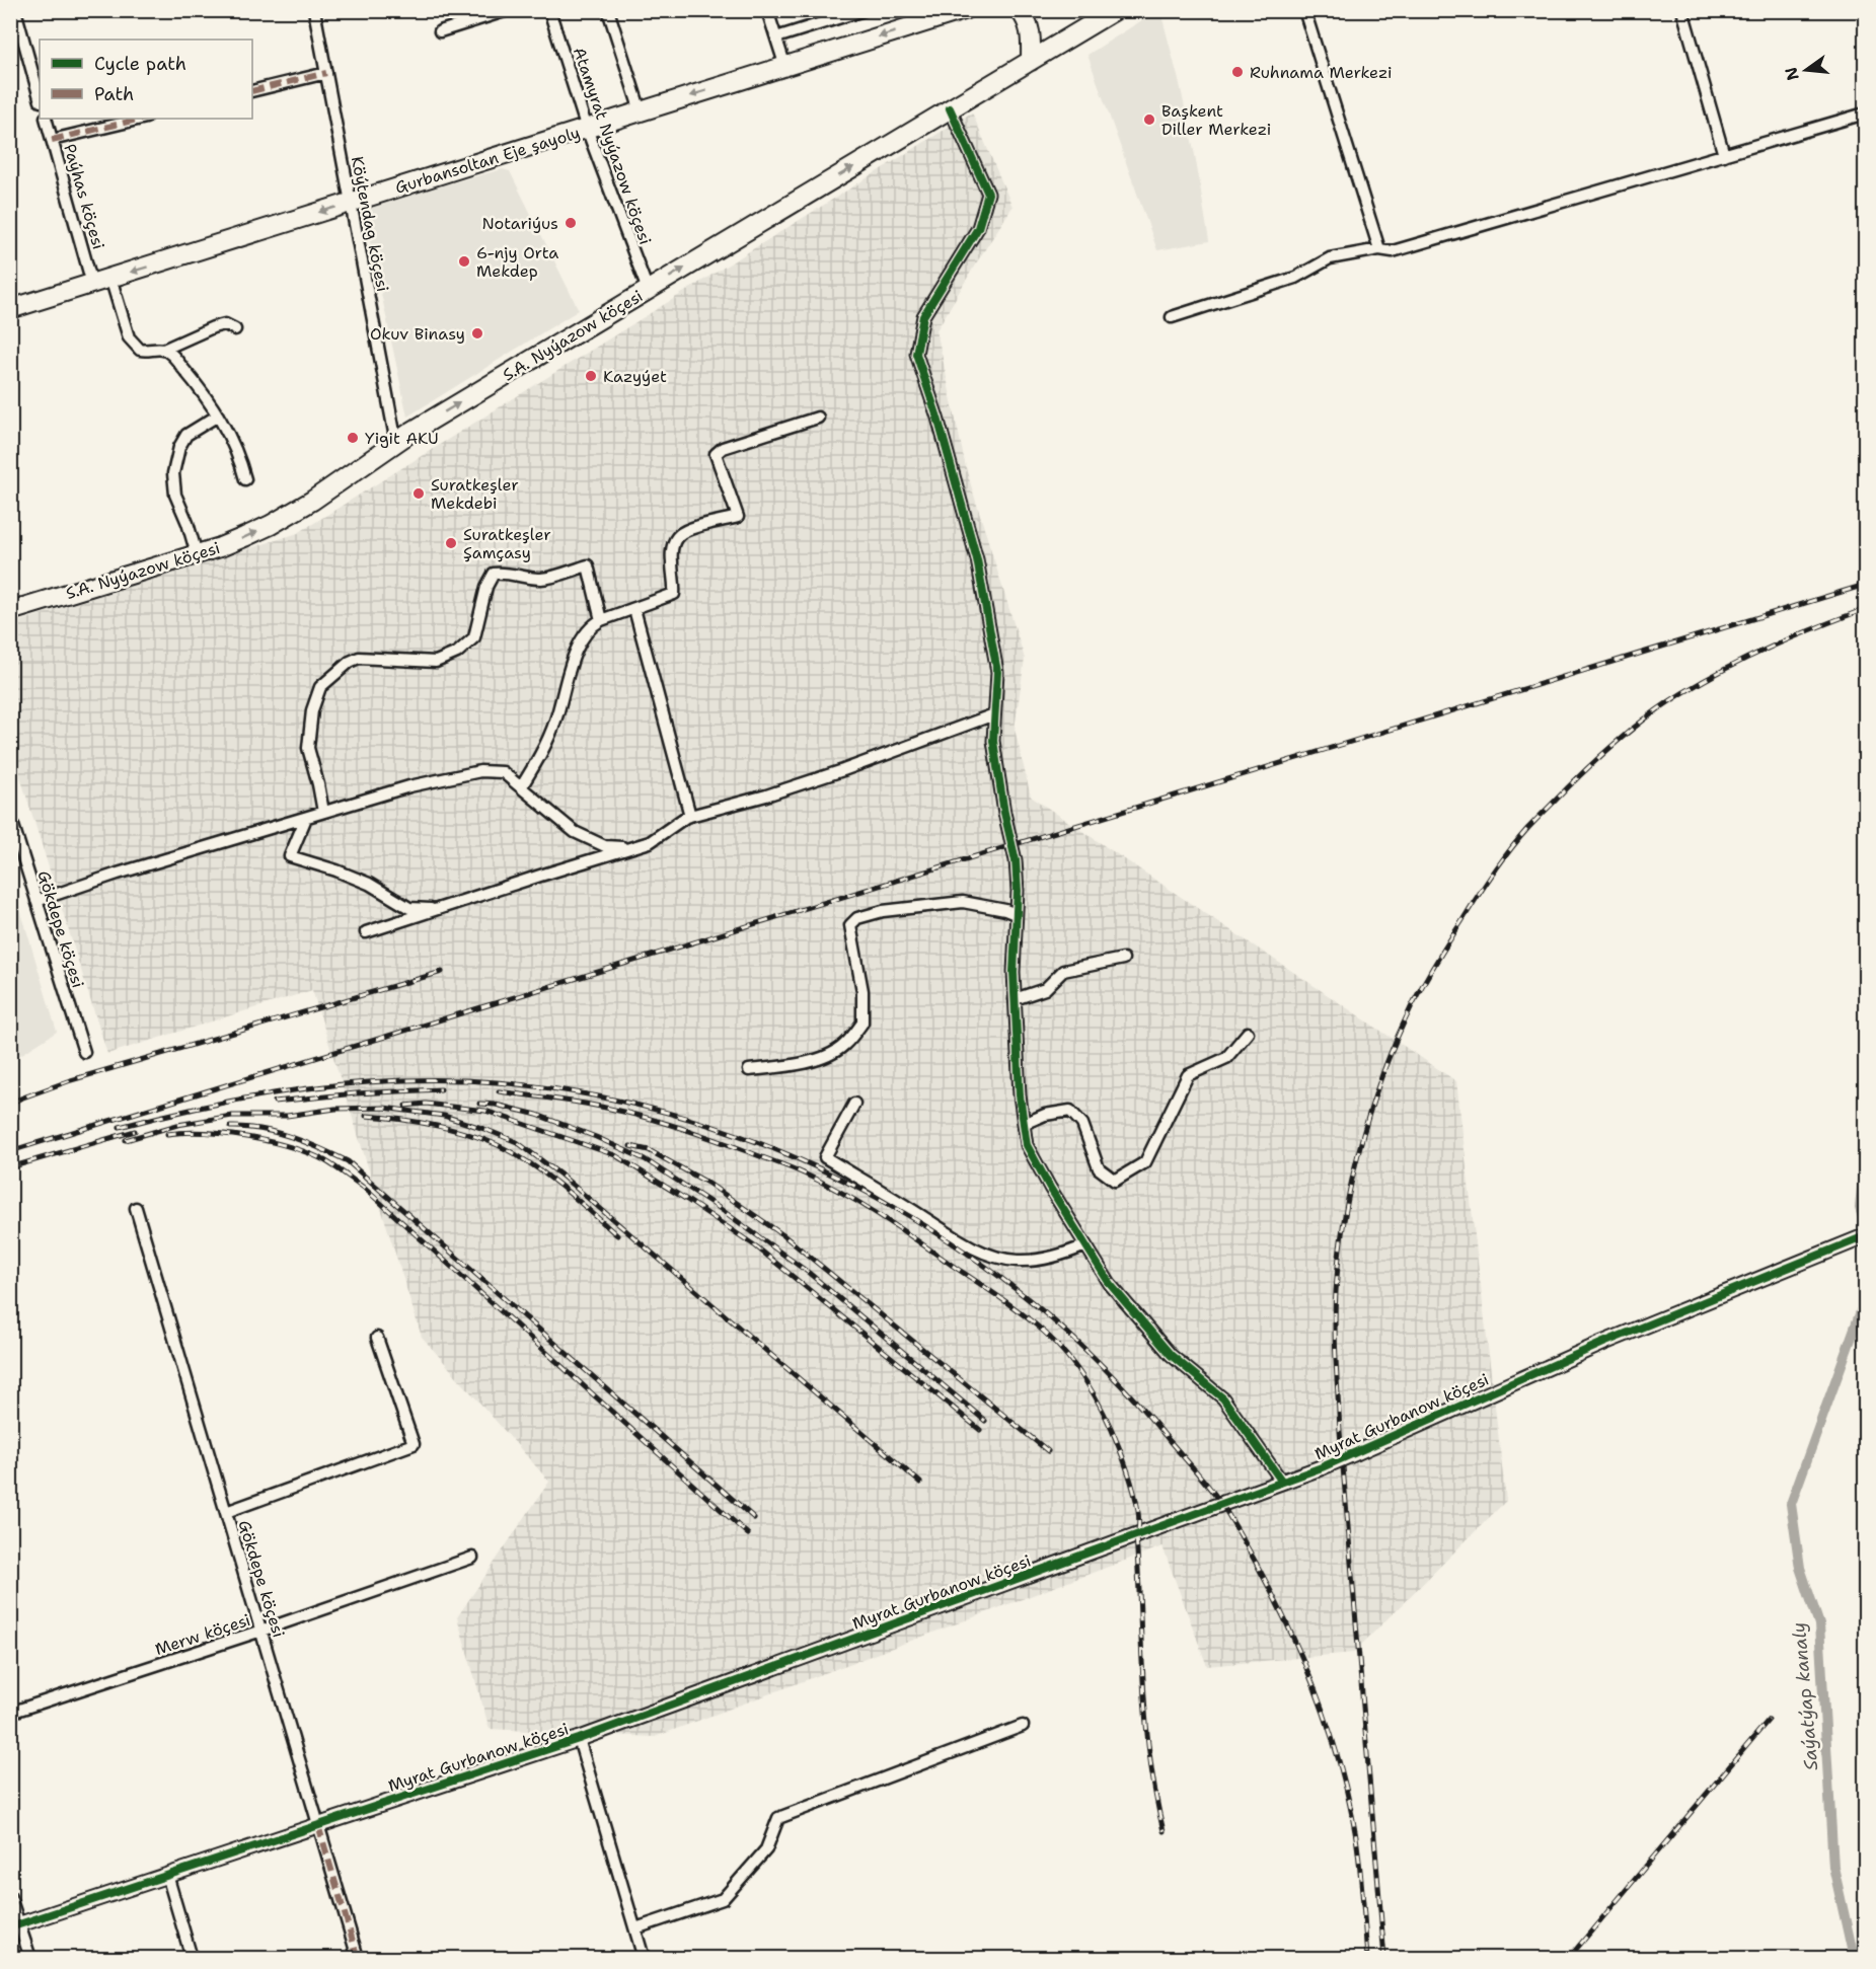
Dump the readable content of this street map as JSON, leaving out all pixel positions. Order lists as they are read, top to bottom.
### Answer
{
  "streets": {
    "main road": ["Gurbansoltan Eje şayoly", "S.A. Nyýazow köçesi"],
    "street": [
      "Atamyrat Nyýazow köçesi",
      "Paýhas köçesi",
      "Köýtendag köçesi",
      "Gökdepe köçesi",
      "Myrat Gurbanow köçesi",
      "Merw köçesi"
    ]
  },
  "crossings": [
    ["Atamyrat Nyýazow köçesi", "Gurbansoltan Eje şayoly"],
    ["Atamyrat Nyýazow köçesi", "S.A. Nyýazow köçesi"],
    ["Gurbansoltan Eje şayoly", "Paýhas köçesi"],
    ["Gurbansoltan Eje şayoly", "Köýtendag köçesi"],
    ["Köýtendag köçesi", "S.A. Nyýazow köçesi"],
    ["Gökdepe köçesi", "Myrat Gurbanow köçesi"],
    ["Gökdepe köçesi", "Merw köçesi"]
  ],
  "one_way": ["Gurbansoltan Eje şayoly", "S.A. Nyýazow köçesi"],
  "water": ["Saýatýap kanaly"],
  "places": [
    "Ruhnama Merkezi",
    "Başkent Diller Merkezi",
    "Notariýus",
    "6-njy Orta Mekdep",
    "Okuv Binasy",
    "Kazyýet",
    "Yigit AKU",
    "Suratkeşler Mekdebi",
    "Suratkeşler Şamçasy"
  ],
  "legend": ["Cycle path", "Path"],
  "north": "left"
}
